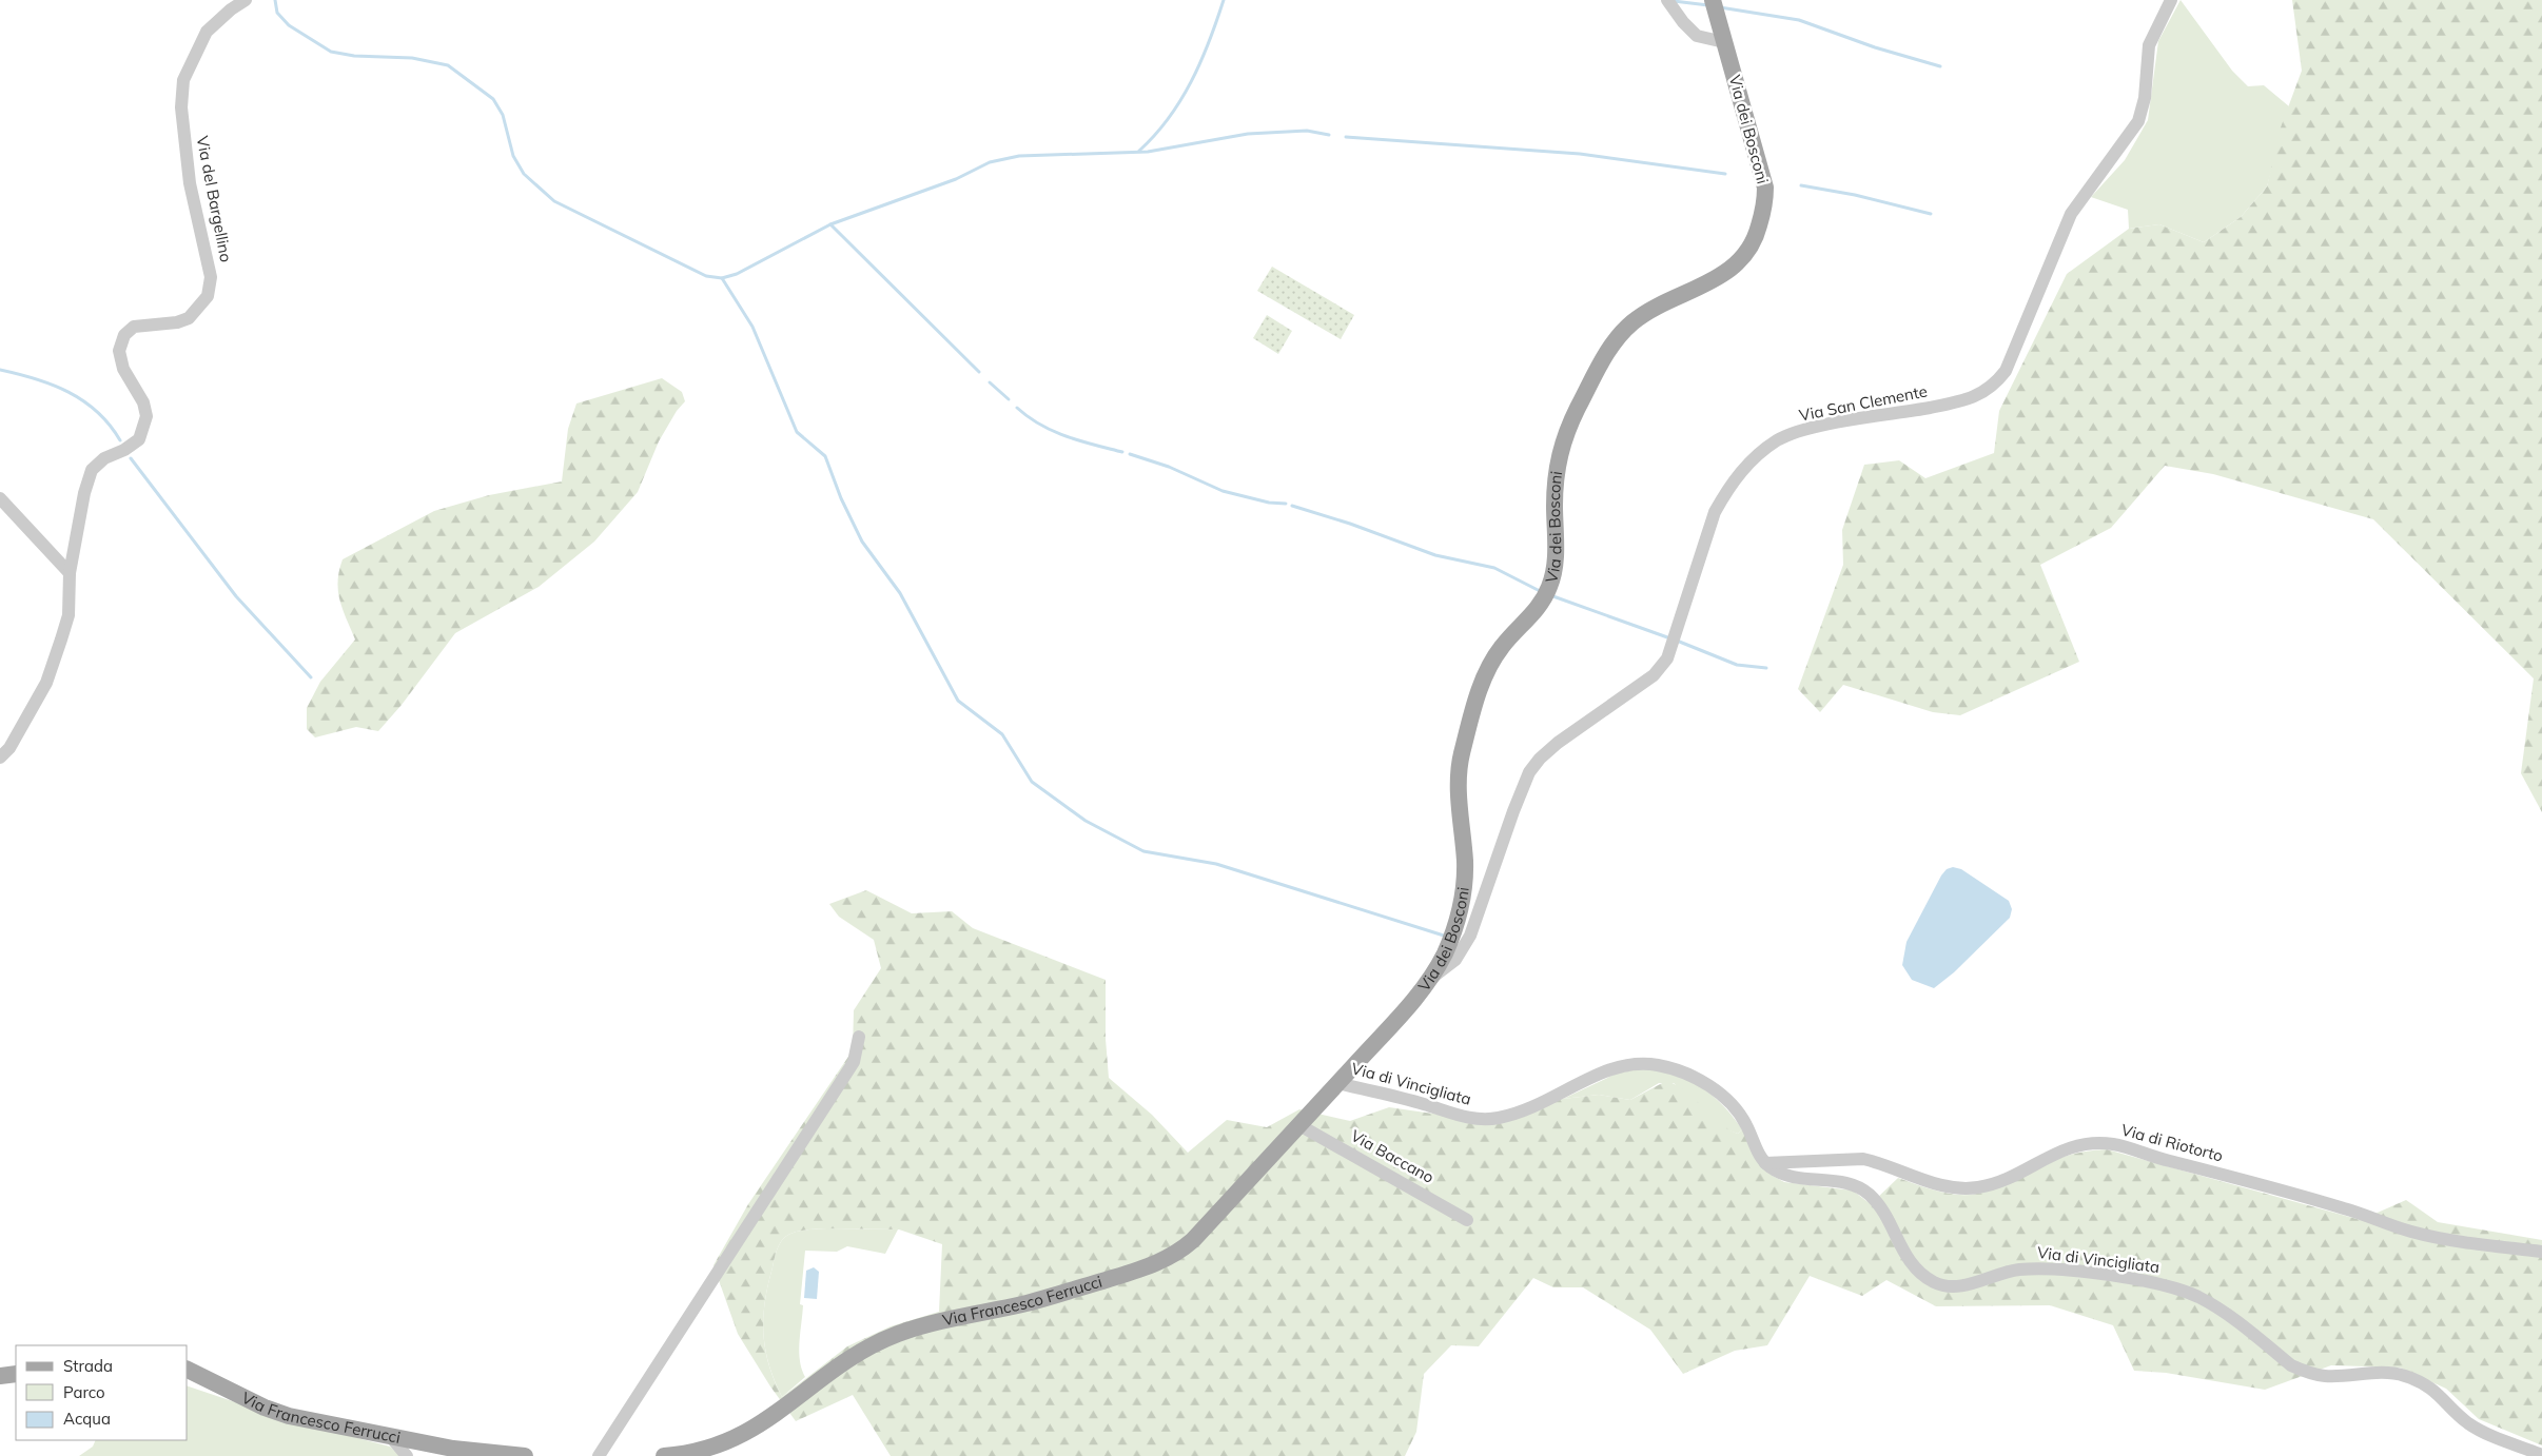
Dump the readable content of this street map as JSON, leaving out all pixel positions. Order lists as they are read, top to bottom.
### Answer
{
  "streets": {
    "main road": ["Via dei Bosconi", "Via Francesco Ferrucci"],
    "street": [
      "Via del Bargellino",
      "Via San Clemente",
      "Via di Vincigliata",
      "Via di Riotorto",
      "Via Baccano"
    ]
  },
  "crossings": [
    ["Via dei Bosconi", "Via San Clemente"],
    ["Via dei Bosconi", "Via di Vincigliata"],
    ["Via dei Bosconi", "Via Francesco Ferrucci"],
    ["Via di Vincigliata", "Via di Riotorto"],
    ["Via di Vincigliata", "Via Francesco Ferrucci"],
    ["Via Baccano", "Via Francesco Ferrucci"]
  ],
  "legend": ["Strada", "Parco", "Acqua"]
}
